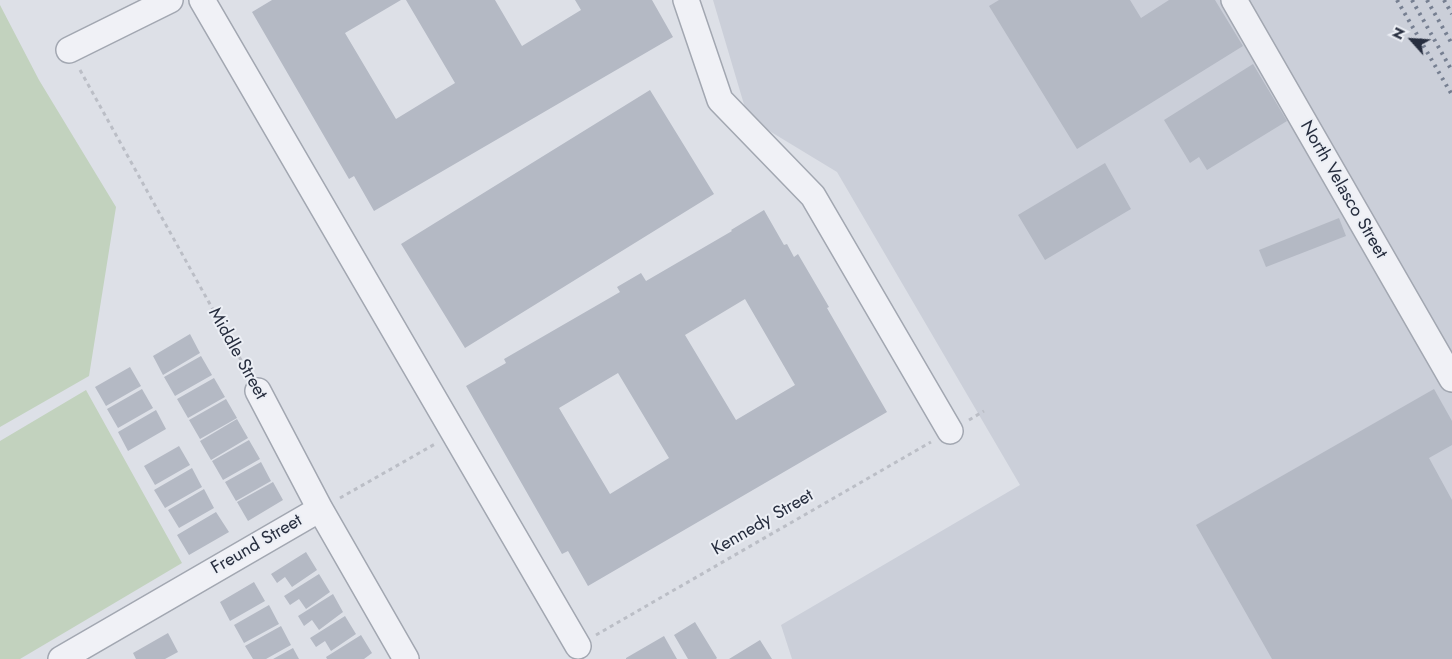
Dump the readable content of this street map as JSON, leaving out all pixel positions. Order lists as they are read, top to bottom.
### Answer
{
  "streets": {
    "street": ["North Velasco Street", "Middle Street", "Freund Street"],
    "path": ["Kennedy Street"]
  },
  "crossings": [
    ["Middle Street", "Freund Street"]
  ],
  "north": "top left"
}
